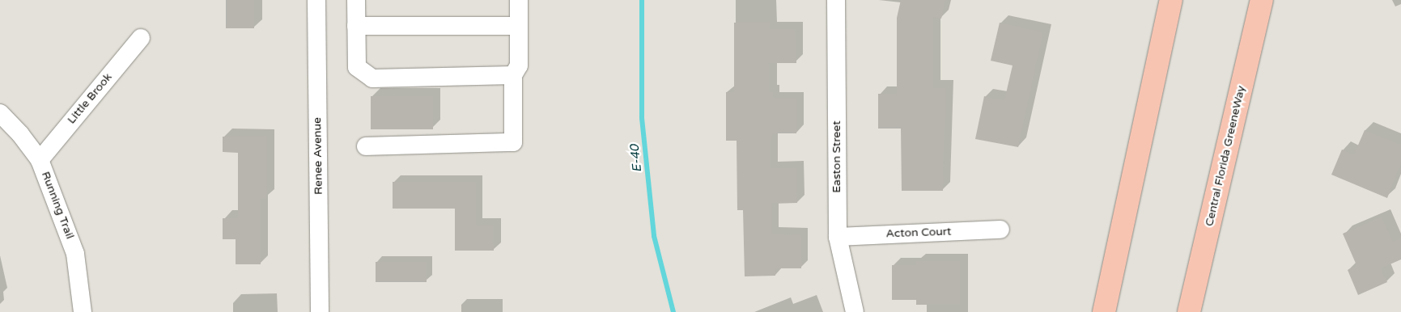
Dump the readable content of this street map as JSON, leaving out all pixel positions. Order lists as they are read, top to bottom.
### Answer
{
  "streets": {
    "highway": ["Central Florida GreeneWay"],
    "street": [
      "Little Brook",
      "Renee Avenue",
      "Easton Street",
      "Running Trail",
      "Acton Court"
    ]
  },
  "crossings": [
    ["Little Brook", "Running Trail"],
    ["Easton Street", "Acton Court"]
  ],
  "water": ["E-40"]
}
